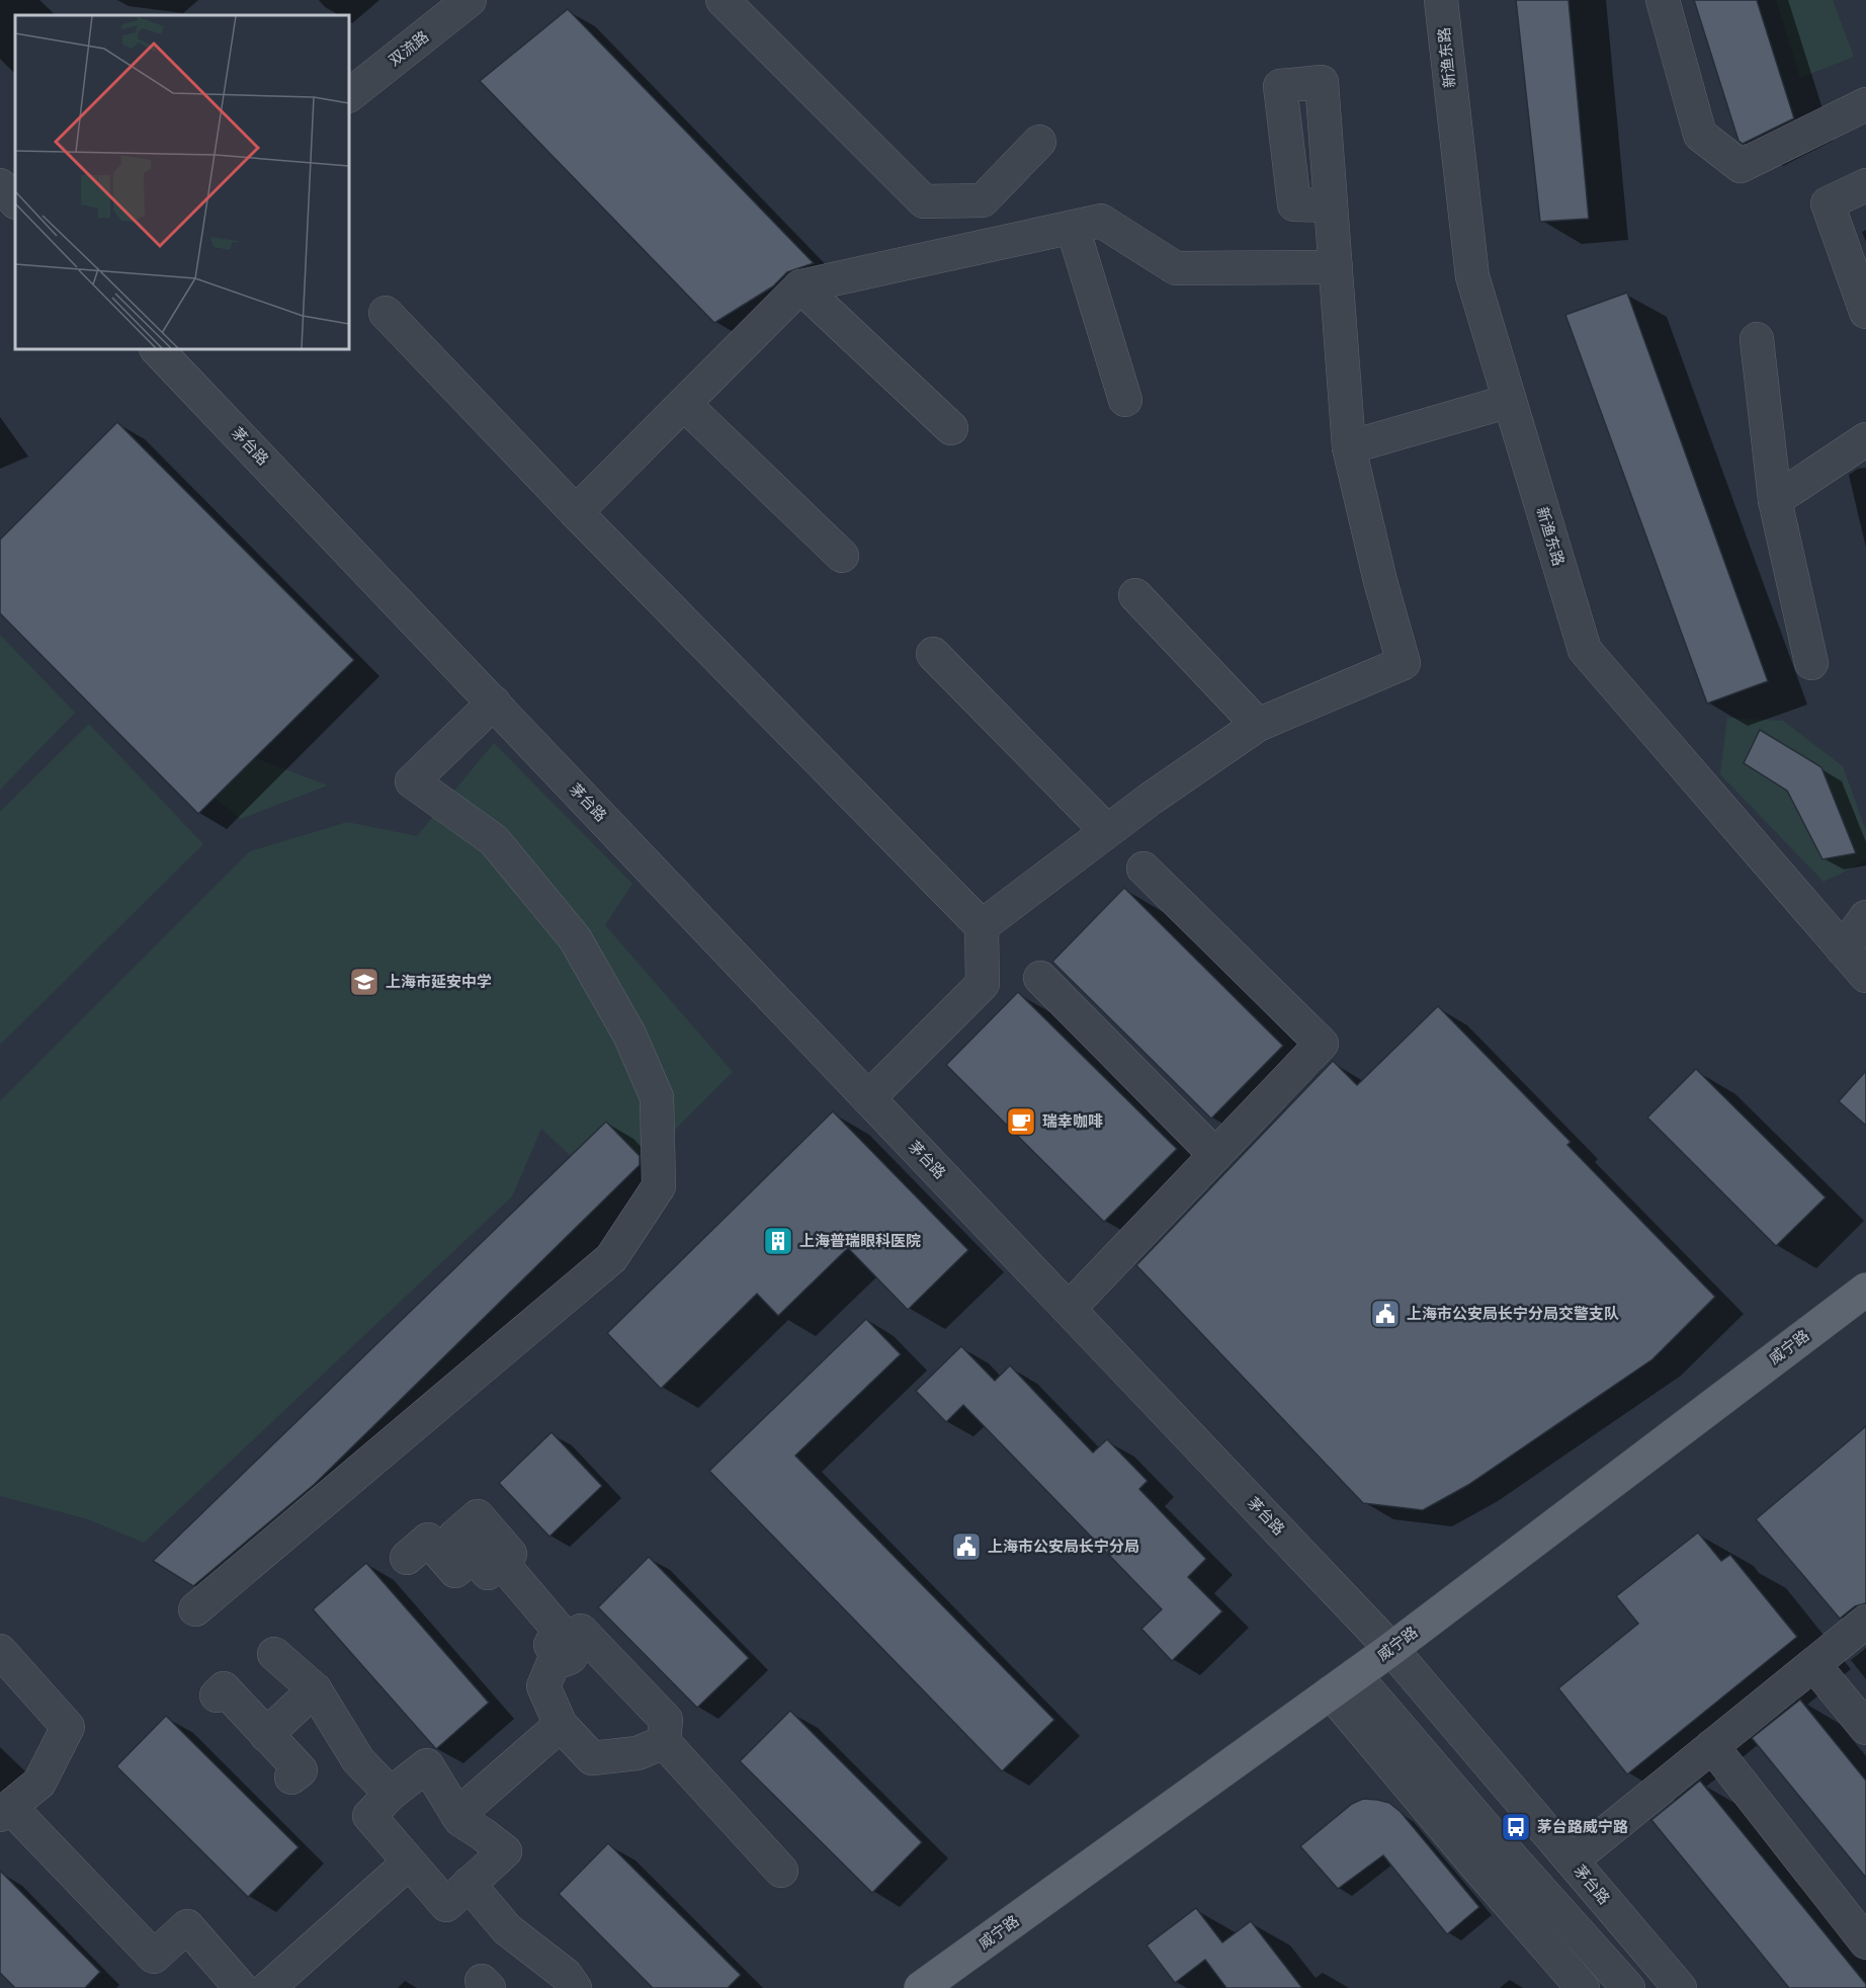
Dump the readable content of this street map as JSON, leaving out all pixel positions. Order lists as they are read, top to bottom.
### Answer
{
  "streets": {
    "main road": ["威宁路"],
    "street": ["双流路", "新渔东路", "茅台路"]
  },
  "crossings": [
    ["茅台路", "威宁路"]
  ],
  "places": {
    "school or university": ["上海市延安中学"],
    "cafe": ["瑞幸咖啡"],
    "building": ["上海普瑞眼科医院"],
    "public building": ["上海市公安局长宁分局交警支队", "上海市公安局长宁分局"],
    "bus stop": ["茅台路威宁路"]
  }
}
